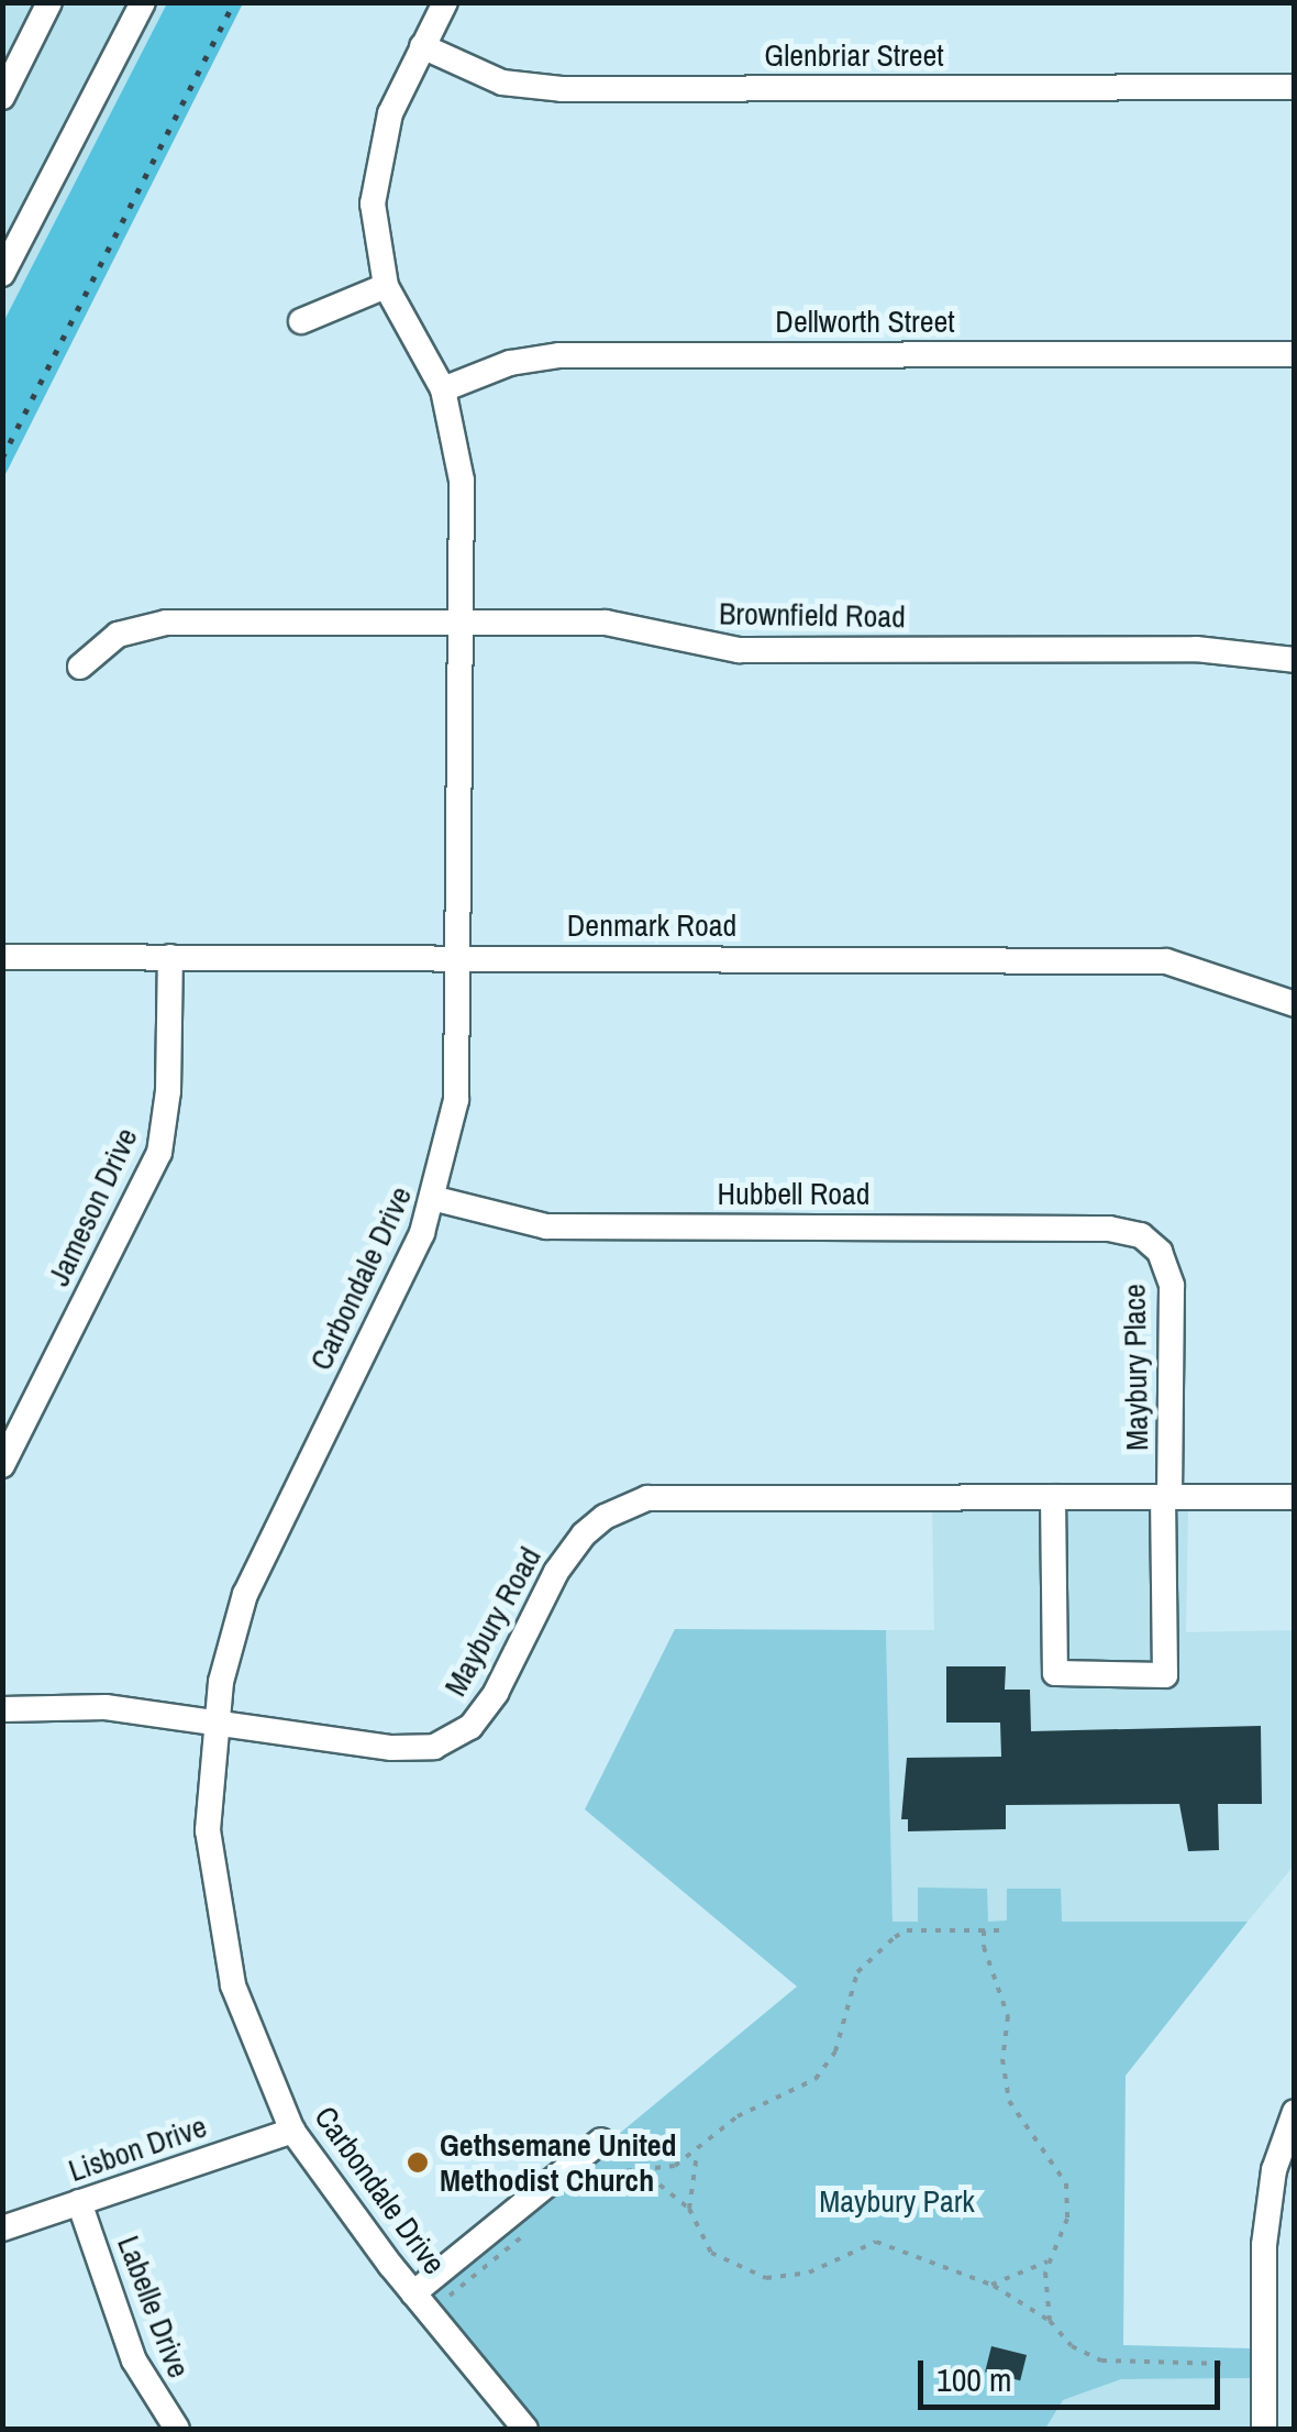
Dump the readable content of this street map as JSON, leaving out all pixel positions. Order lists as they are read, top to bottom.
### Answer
{
  "streets": {
    "street": [
      "Glenbriar Street",
      "Dellworth Street",
      "Brownfield Road",
      "Denmark Road",
      "Hubbell Road",
      "Jameson Drive",
      "Carbondale Drive",
      "Maybury Place",
      "Maybury Road",
      "Lisbon Drive",
      "Labelle Drive"
    ]
  },
  "crossings": [
    ["Glenbriar Street", "Carbondale Drive"],
    ["Dellworth Street", "Carbondale Drive"],
    ["Brownfield Road", "Carbondale Drive"],
    ["Denmark Road", "Jameson Drive"],
    ["Denmark Road", "Carbondale Drive"],
    ["Hubbell Road", "Carbondale Drive"],
    ["Hubbell Road", "Maybury Place"],
    ["Carbondale Drive", "Maybury Road"],
    ["Carbondale Drive", "Lisbon Drive"],
    ["Maybury Place", "Maybury Road"],
    ["Lisbon Drive", "Labelle Drive"]
  ],
  "parks": ["Maybury Park"],
  "places": ["Gethsemane United Methodist Church"],
  "scale_bar": "100 m"
}
